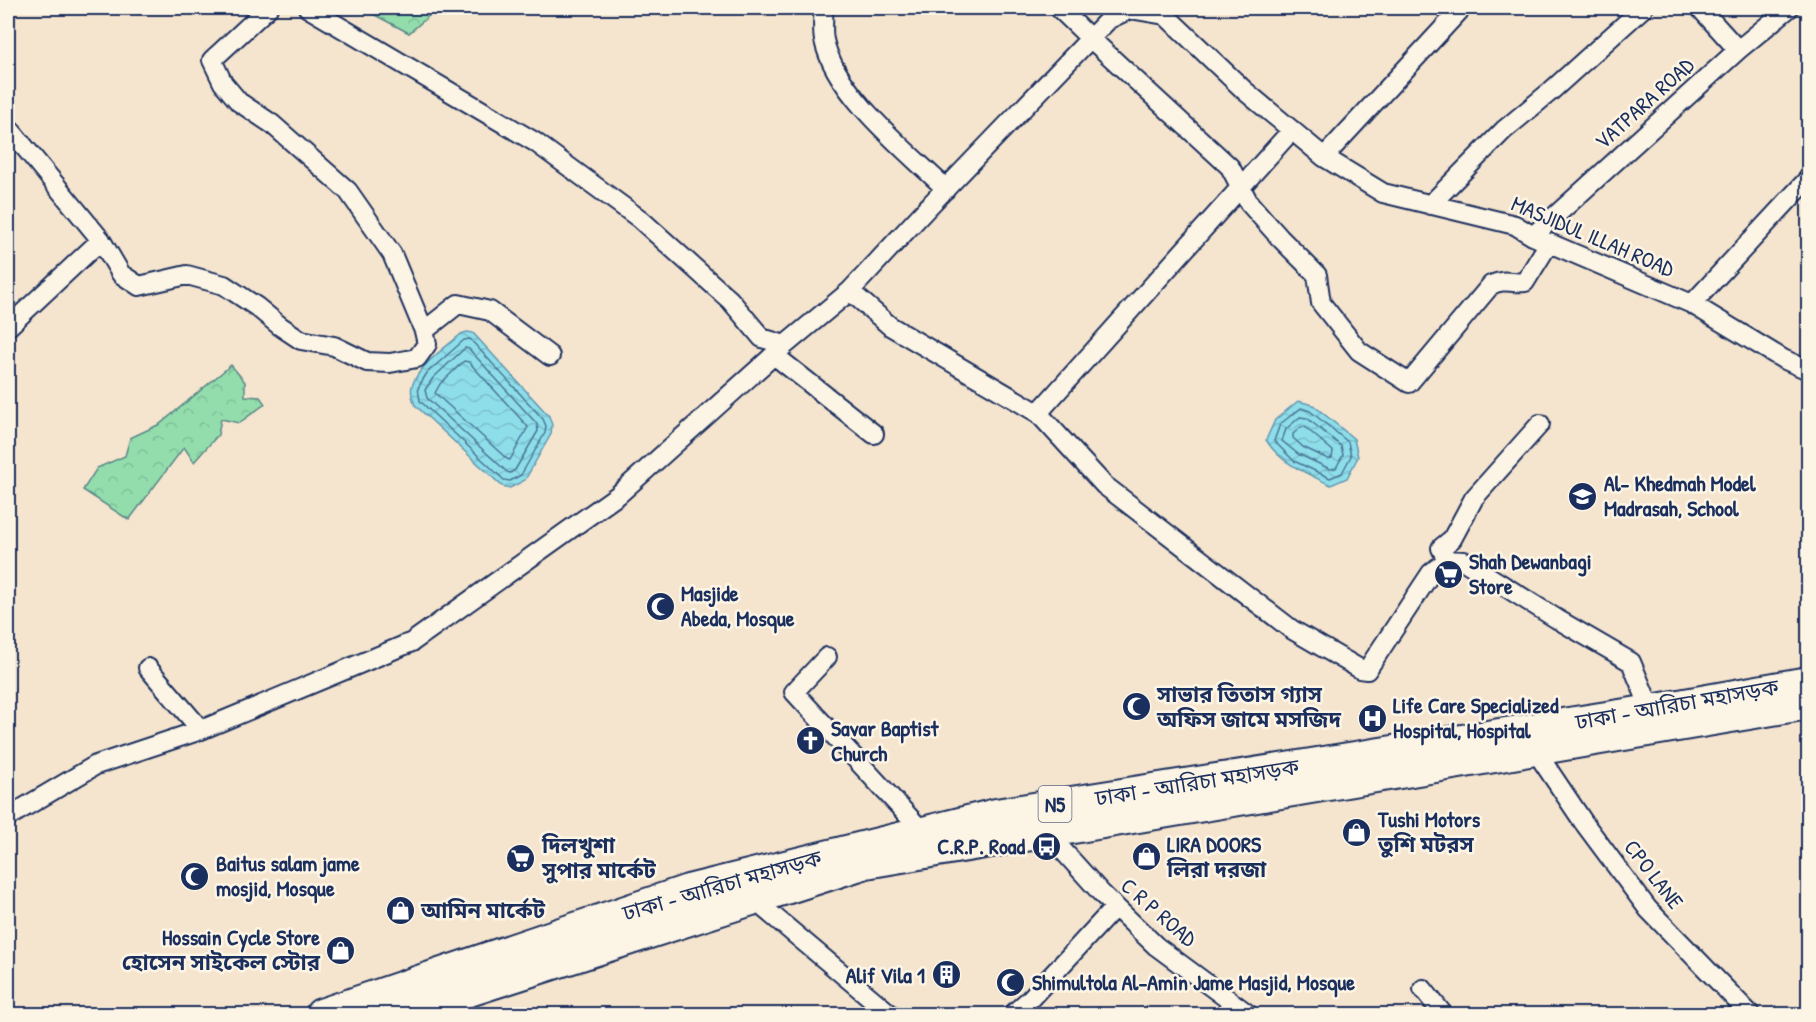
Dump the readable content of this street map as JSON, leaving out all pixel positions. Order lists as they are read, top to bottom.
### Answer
{
  "streets": {
    "highway": ["ঢাকা - আরিচা মহাসড়ক", "N5"],
    "street": [
      "VATPARA ROAD",
      "MASJIDUL ILLAH ROAD",
      "CPO LANE",
      "C R P ROAD"
    ]
  },
  "crossings": [
    ["VATPARA ROAD", "MASJIDUL ILLAH ROAD"],
    ["ঢাকা - আরিচা মহাসড়ক", "CPO LANE"],
    ["ঢাকা - আরিচা মহাসড়ক", "C R P ROAD"]
  ],
  "places": {
    "school or university": ["Al- Khedmah Model Madrasah, School"],
    "supermarket": ["Shah Dewanbagi Store", "দিলখুশা সুপার মার্কেট"],
    "mosque": [
      "Masjide Abeda, Mosque",
      "সাভার তিতাস গ্যাস অফিস জামে মসজিদ",
      "Baitus salam jame mosjid, Mosque",
      "Shimultola Al-Amin Jame Masjid, Mosque"
    ],
    "hospital": ["Life Care Specialized Hospital, Hospital"],
    "church": ["Savar Baptist Church"],
    "shop": [
      "Tushi Motors তুশি মটরস",
      "LIRA DOORS লিরা দরজা",
      "আমিন মার্কেট",
      "Hossain Cycle Store হোসেন সাইকেল স্টোর"
    ],
    "bus stop": ["C.R.P. Road"],
    "building": ["Alif Vila 1"]
  }
}
